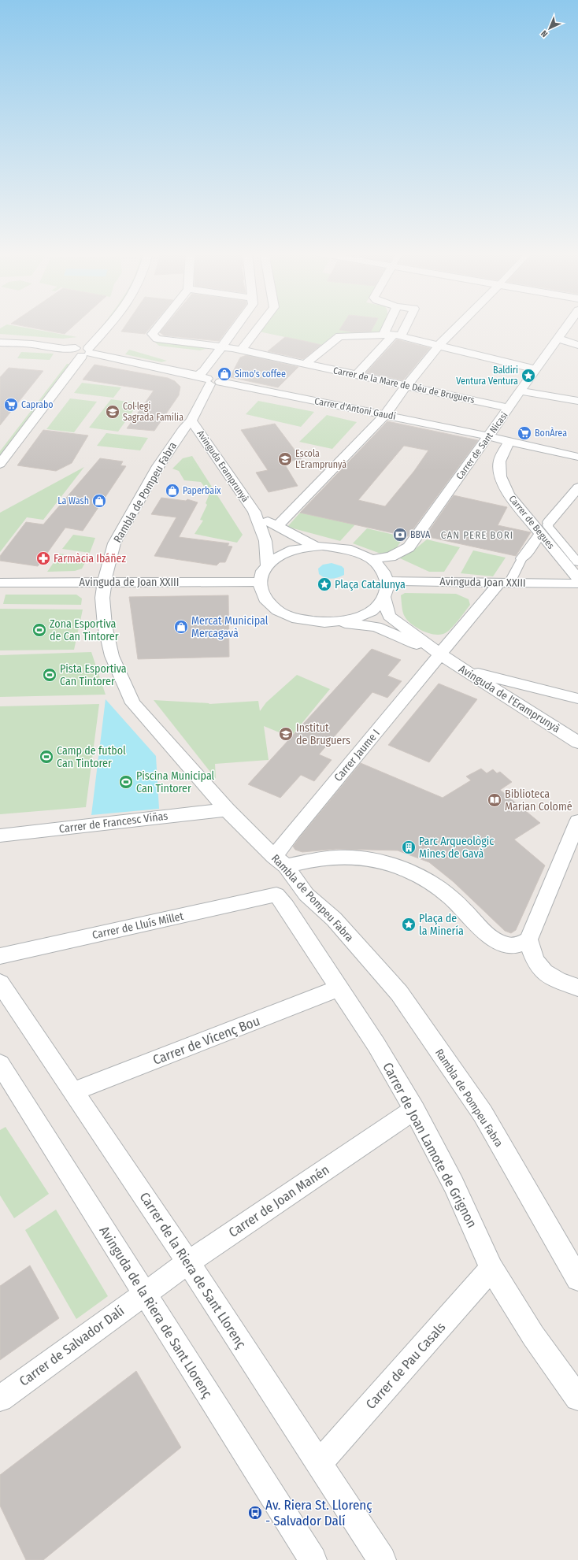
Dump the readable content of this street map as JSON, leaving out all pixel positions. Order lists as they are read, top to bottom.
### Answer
{
  "streets": {
    "street": [
      "Carrer de la Mare de Déu de Bruguers",
      "Carrer d'Antoni Gaudí",
      "Carrer de Sant Nicasi",
      "Avinguda Eramprunyà",
      "Rambla de Pompeu Fabra",
      "Carrer de Begues",
      "Avinguda de Joan XXIII",
      "Avinguda Joan XXIII",
      "Avinguda de l'Eramprunyà",
      "Carrer Jaume I",
      "Carrer de Francesc Viñas",
      "Carrer de Lluís Millet",
      "Carrer de Vicenç Bou",
      "Carrer de Joan Lamote de Grignon",
      "Carrer de Joan Manén",
      "Carrer de la Riera de Sant Llorenç",
      "Avinguda de la Riera de Sant Llorenç",
      "Carrer de Salvador Dalí",
      "Carrer de Pau Casals"
    ]
  },
  "crossings": [
    ["Carrer de la Mare de Déu de Bruguers", "Carrer de Sant Nicasi"],
    ["Carrer de la Mare de Déu de Bruguers", "Rambla de Pompeu Fabra"],
    ["Carrer d'Antoni Gaudí", "Carrer de Sant Nicasi"],
    ["Carrer d'Antoni Gaudí", "Rambla de Pompeu Fabra"],
    ["Carrer d'Antoni Gaudí", "Carrer de Begues"],
    ["Carrer de Sant Nicasi", "Avinguda de Joan XXIII"],
    ["Carrer de Sant Nicasi", "Avinguda Joan XXIII"],
    ["Carrer de Sant Nicasi", "Avinguda de l'Eramprunyà"],
    ["Avinguda Eramprunyà", "Rambla de Pompeu Fabra"],
    ["Rambla de Pompeu Fabra", "Avinguda de Joan XXIII"],
    ["Rambla de Pompeu Fabra", "Carrer Jaume I"],
    ["Rambla de Pompeu Fabra", "Carrer de Francesc Viñas"],
    ["Rambla de Pompeu Fabra", "Carrer de Lluís Millet"],
    ["Avinguda de Joan XXIII", "Avinguda Joan XXIII"],
    ["Avinguda de Joan XXIII", "Avinguda de l'Eramprunyà"],
    ["Avinguda Joan XXIII", "Avinguda de l'Eramprunyà"],
    ["Avinguda Joan XXIII", "Carrer Jaume I"],
    ["Avinguda de l'Eramprunyà", "Carrer Jaume I"],
    ["Carrer Jaume I", "Carrer de Lluís Millet"],
    ["Carrer Jaume I", "Carrer de Joan Lamote de Grignon"],
    ["Carrer de Lluís Millet", "Carrer de Joan Lamote de Grignon"],
    ["Carrer de Vicenç Bou", "Carrer de Joan Lamote de Grignon"],
    ["Carrer de Vicenç Bou", "Carrer de la Riera de Sant Llorenç"],
    ["Carrer de Joan Lamote de Grignon", "Carrer de Joan Manén"],
    ["Carrer de Joan Lamote de Grignon", "Carrer de Pau Casals"],
    ["Carrer de Joan Manén", "Carrer de la Riera de Sant Llorenç"],
    ["Carrer de Joan Manén", "Avinguda de la Riera de Sant Llorenç"],
    ["Carrer de Joan Manén", "Carrer de Salvador Dalí"],
    ["Carrer de la Riera de Sant Llorenç", "Carrer de Pau Casals"],
    ["Avinguda de la Riera de Sant Llorenç", "Carrer de Salvador Dalí"]
  ],
  "districts": ["CAN PERE BORI"],
  "places": {
    "shop": [
      "Simo's coffee",
      "Paperbaix",
      "La Wash",
      "Mercat Municipal Mercagavà"
    ],
    "place": ["Baldiri Ventura Ventura", "Plaça Catalunya", "Plaça de la Minería"],
    "supermarket": ["Caprabo", "BonÀrea"],
    "school or university": ["Col·legi Sagrada Família", "Escola L'Eramprunyà", "Institut de Bruguers"],
    "bank": ["BBVA"],
    "pharmacy": ["Farmàcia Ibáñez"],
    "sports": [
      "Zona Esportiva de Can Tintorer",
      "Pista Esportiva Can Tintorer",
      "Camp de futbol Can Tintorer",
      "Piscina Municipal Can Tintorer"
    ],
    "library": ["Biblioteca Marian Colomé"],
    "building": ["Parc Arqueològic Mines de Gavà"],
    "bus stop": ["Av. Riera St. Llorenç - Salvador Dalí"]
  },
  "north": "bottom left"
}
